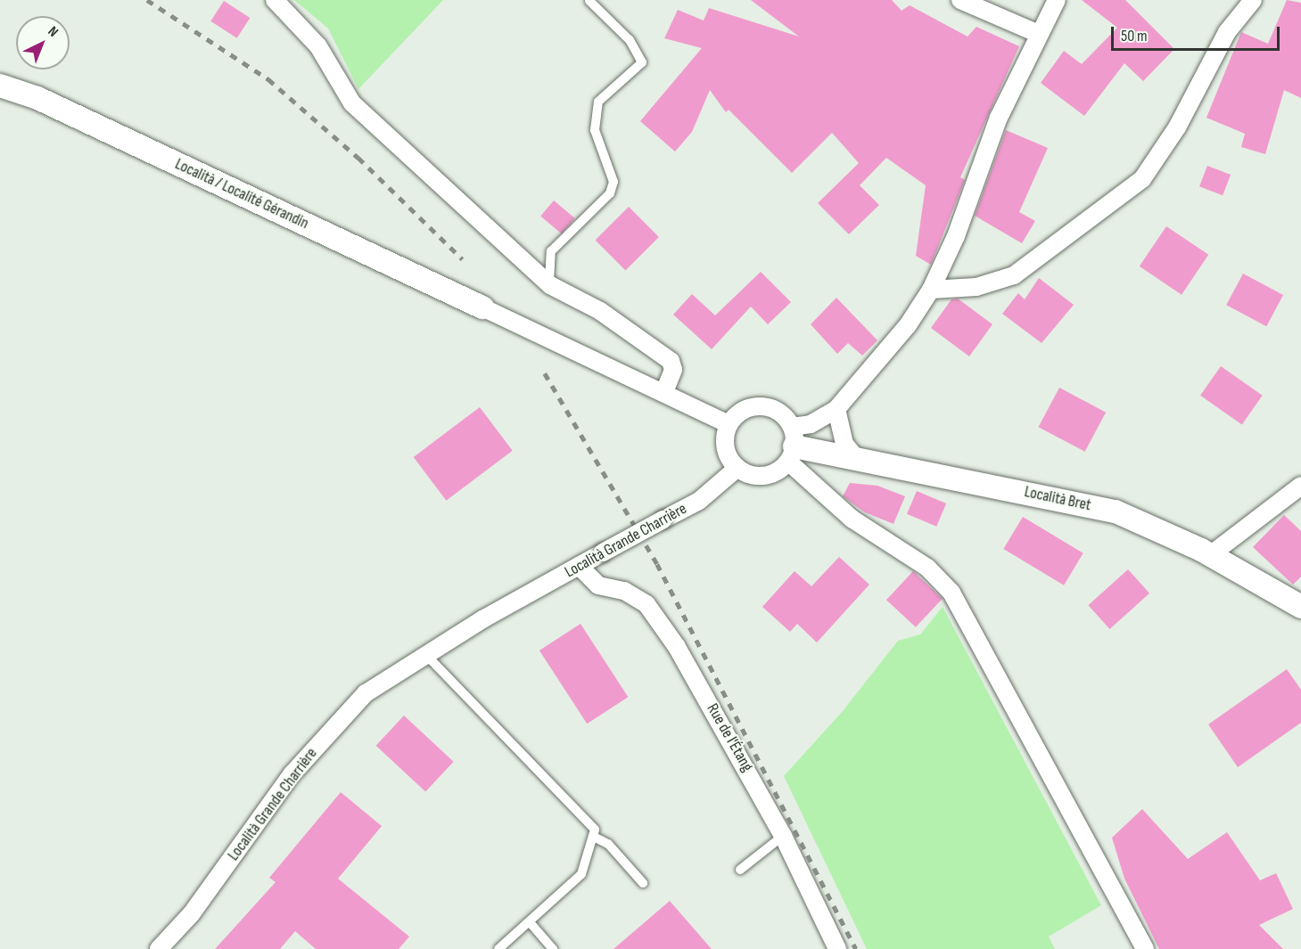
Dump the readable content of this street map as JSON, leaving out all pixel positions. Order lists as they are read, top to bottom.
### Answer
{
  "streets": {
    "street": [
      "Località / Localité Gérandin",
      "Località Bret",
      "Località Grande Charrière",
      "Rue de l'Étang"
    ]
  },
  "crossings": [
    ["Località Bret", "Località Grande Charrière"],
    ["Località Grande Charrière", "Rue de l'Étang"]
  ],
  "scale_bar": "50 m",
  "north": "top right"
}
